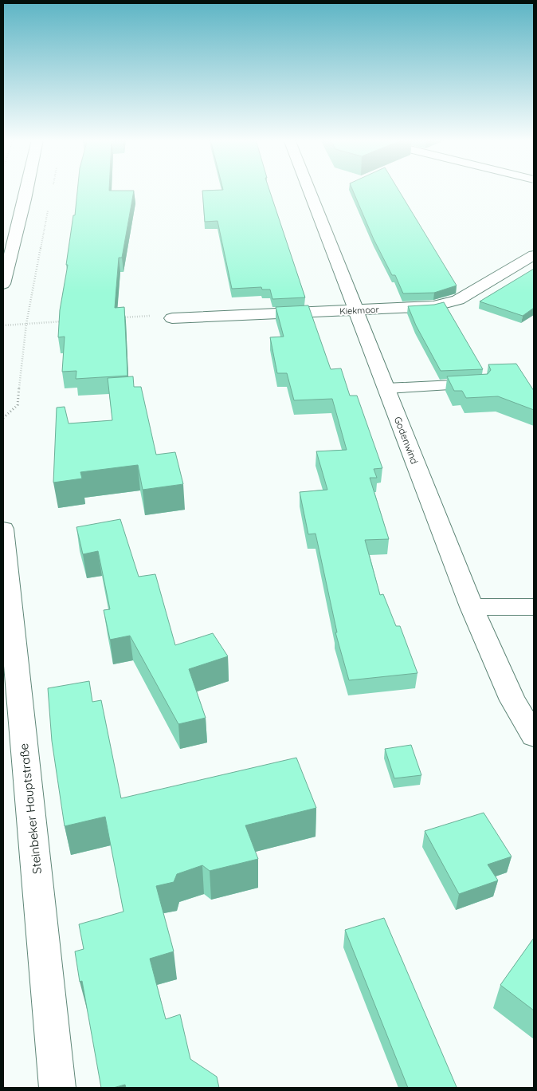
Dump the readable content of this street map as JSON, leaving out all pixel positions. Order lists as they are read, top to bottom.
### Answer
{
  "streets": {
    "street": ["Kiekmoor", "Godenwind", "Steinbeker Hauptstraße"]
  },
  "crossings": [
    ["Kiekmoor", "Godenwind"]
  ]
}
